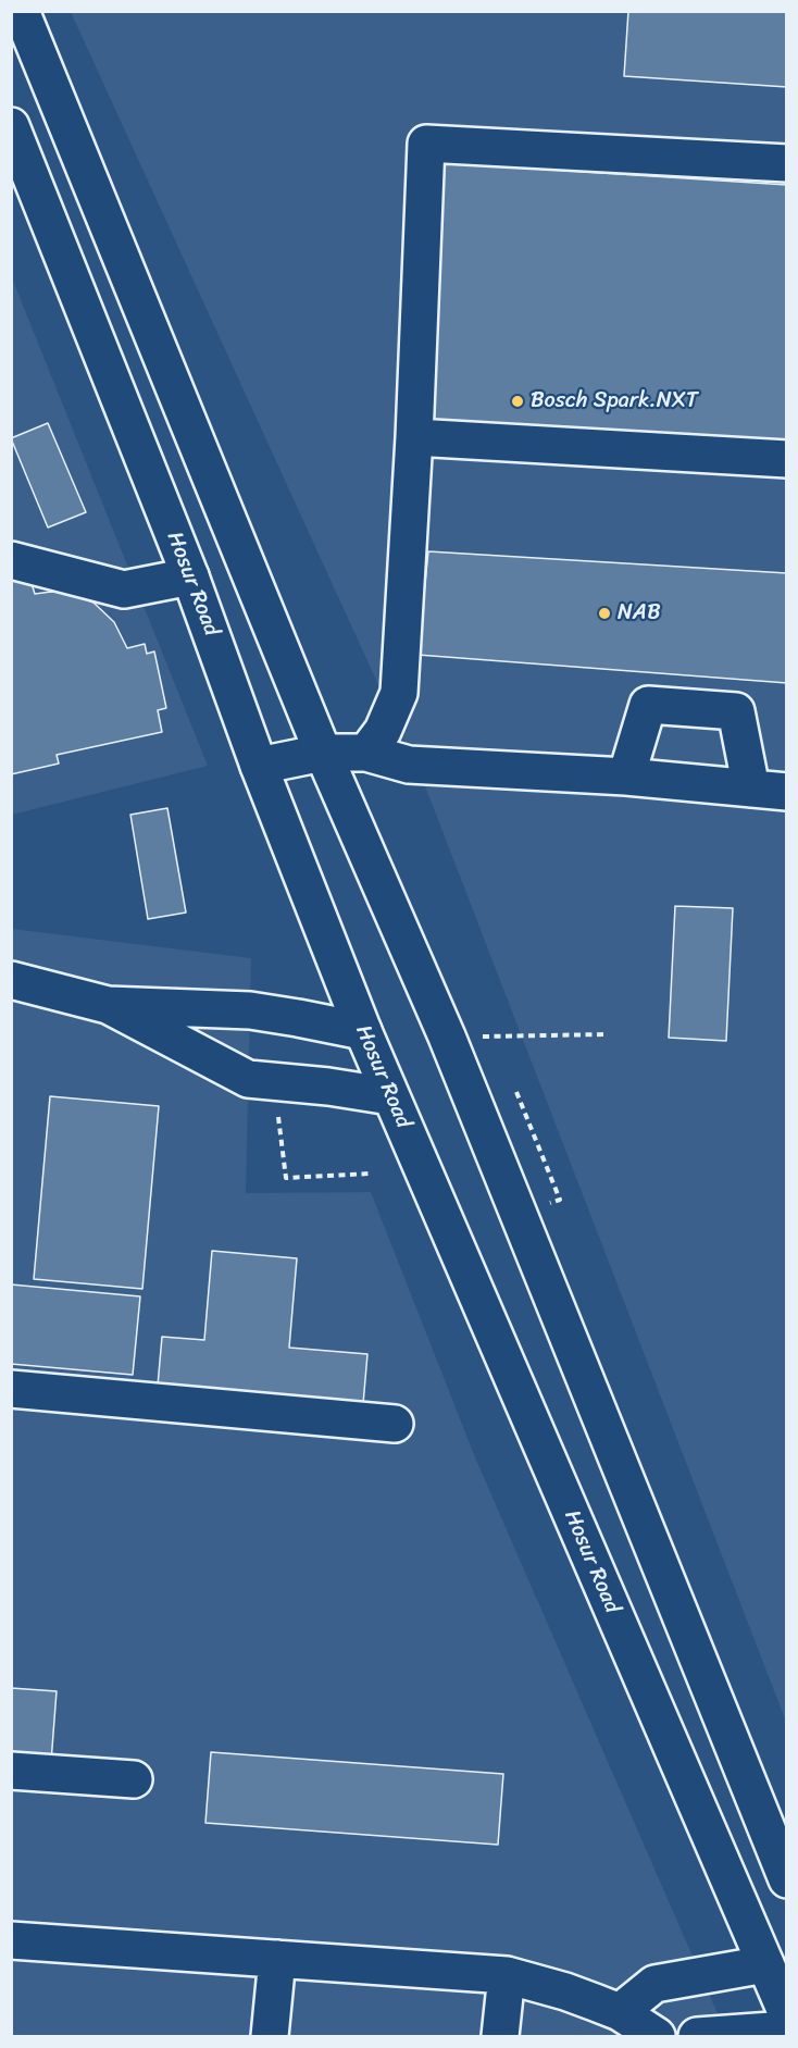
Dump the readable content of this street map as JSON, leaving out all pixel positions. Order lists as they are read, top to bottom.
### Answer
{
  "streets": {
    "main road": ["Hosur Road"]
  },
  "places": ["Bosch Spark.NXT", "NAB"]
}
